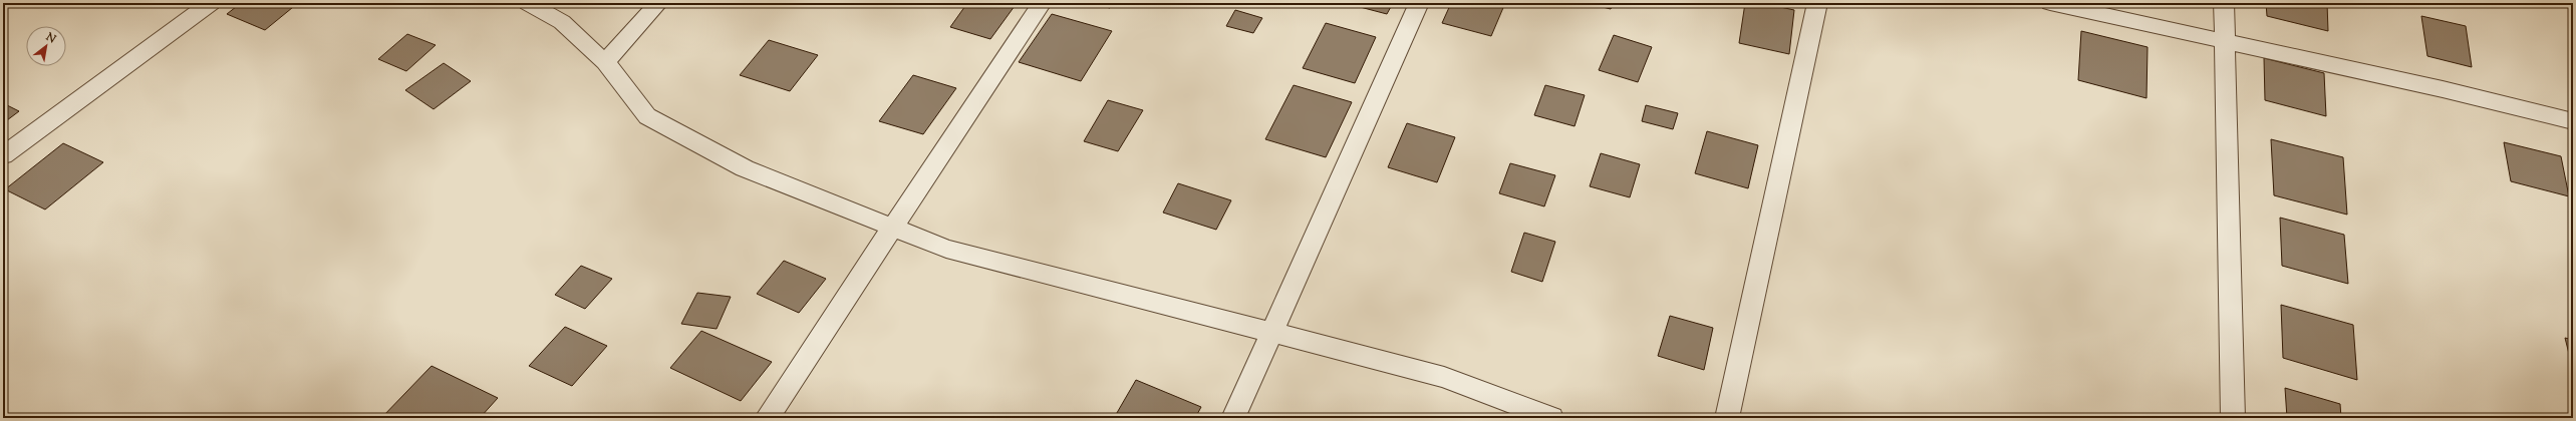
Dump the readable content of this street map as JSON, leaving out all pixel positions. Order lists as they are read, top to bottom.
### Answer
{
  "north": "top right"
}
